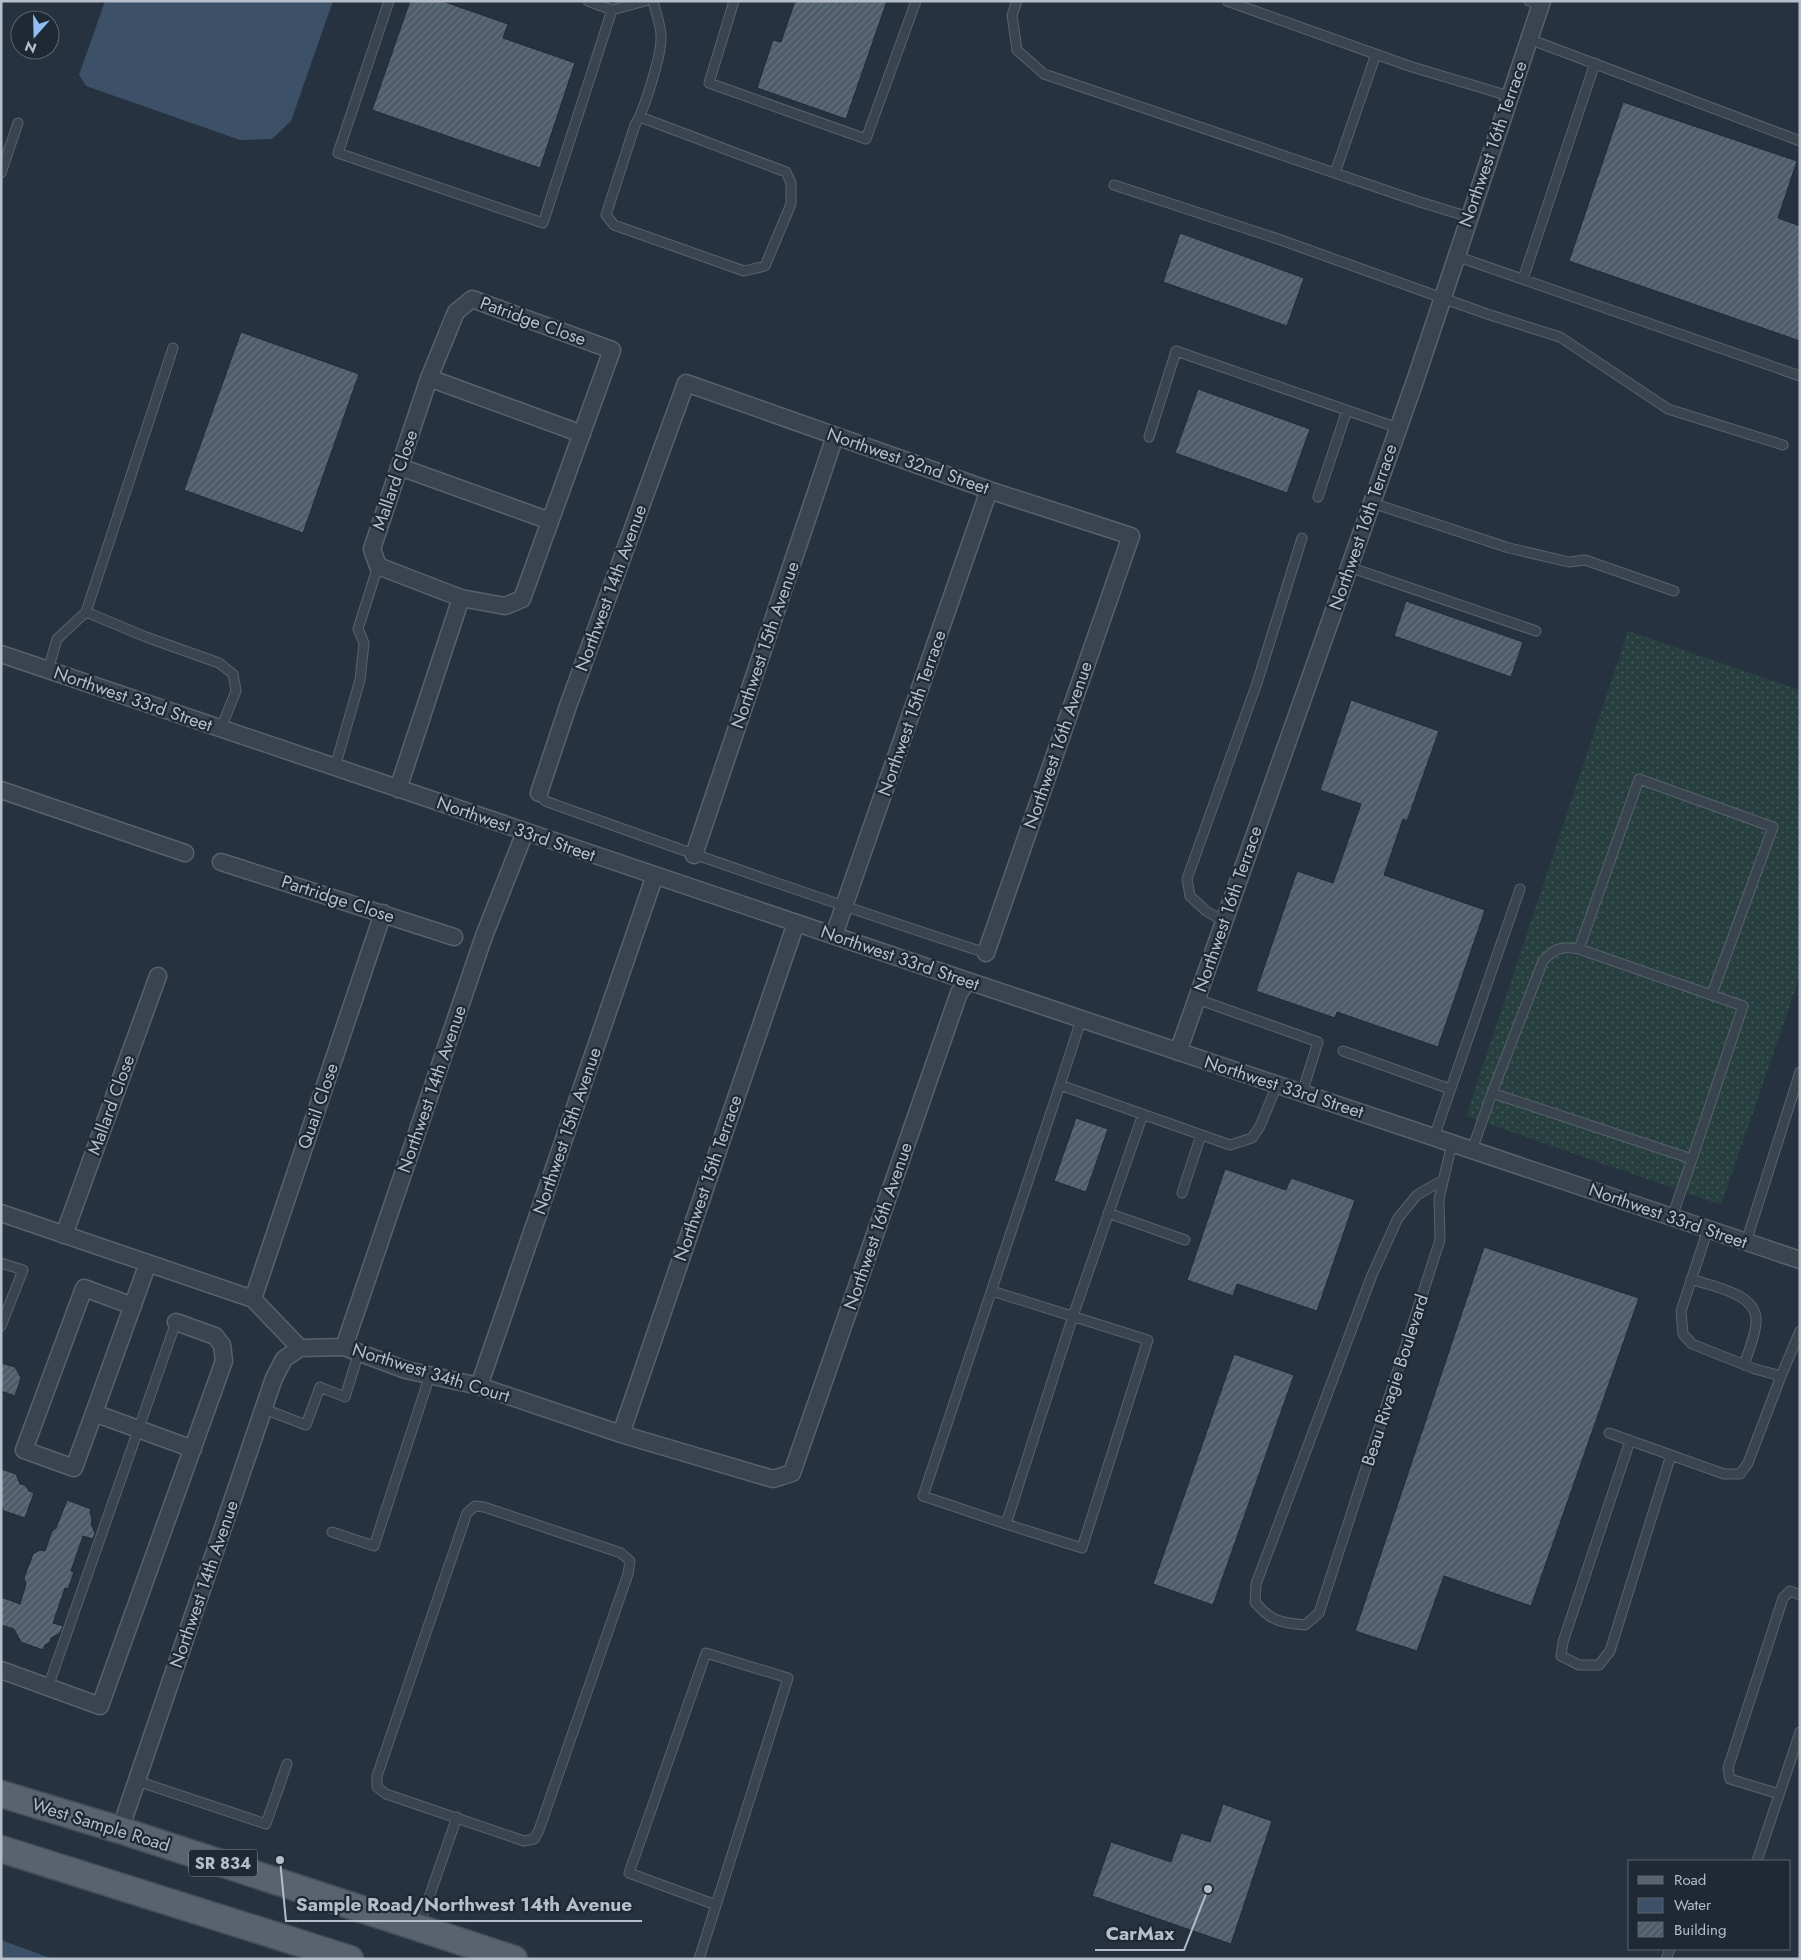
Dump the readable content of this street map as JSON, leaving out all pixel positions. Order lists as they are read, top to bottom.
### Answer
{
  "streets": {
    "main road": ["West Sample Road", "SR 834"],
    "street": [
      "Northwest 16th Terrace",
      "Patridge Close",
      "Northwest 32nd Street",
      "Mallard Close",
      "Northwest 14th Avenue",
      "Northwest 15th Avenue",
      "Northwest 33rd Street",
      "Northwest 15th Terrace",
      "Northwest 16th Avenue",
      "Partridge Close",
      "Quail Close",
      "Northwest 34th Court"
    ],
    "lane": ["Beau Rivagie Boulevard"]
  },
  "crossings": [
    ["Northwest 16th Terrace", "Northwest 33rd Street"],
    ["Patridge Close", "Mallard Close"],
    ["Northwest 32nd Street", "Northwest 14th Avenue"],
    ["Northwest 32nd Street", "Northwest 15th Avenue"],
    ["Northwest 32nd Street", "Northwest 15th Terrace"],
    ["Northwest 32nd Street", "Northwest 16th Avenue"],
    ["Northwest 14th Avenue", "Northwest 33rd Street"],
    ["Northwest 14th Avenue", "Northwest 34th Court"],
    ["Northwest 14th Avenue", "West Sample Road"],
    ["Northwest 15th Avenue", "Northwest 33rd Street"],
    ["Northwest 15th Avenue", "Northwest 34th Court"],
    ["Northwest 33rd Street", "Northwest 15th Terrace"],
    ["Northwest 33rd Street", "Northwest 16th Avenue"],
    ["Northwest 33rd Street", "Beau Rivagie Boulevard"],
    ["Northwest 15th Terrace", "Northwest 34th Court"],
    ["Northwest 16th Avenue", "Northwest 34th Court"],
    ["Partridge Close", "Quail Close"]
  ],
  "places": ["Sample Road/Northwest 14th Avenue", "CarMax"],
  "legend": ["Road", "Water", "Building"],
  "north": "bottom"
}
